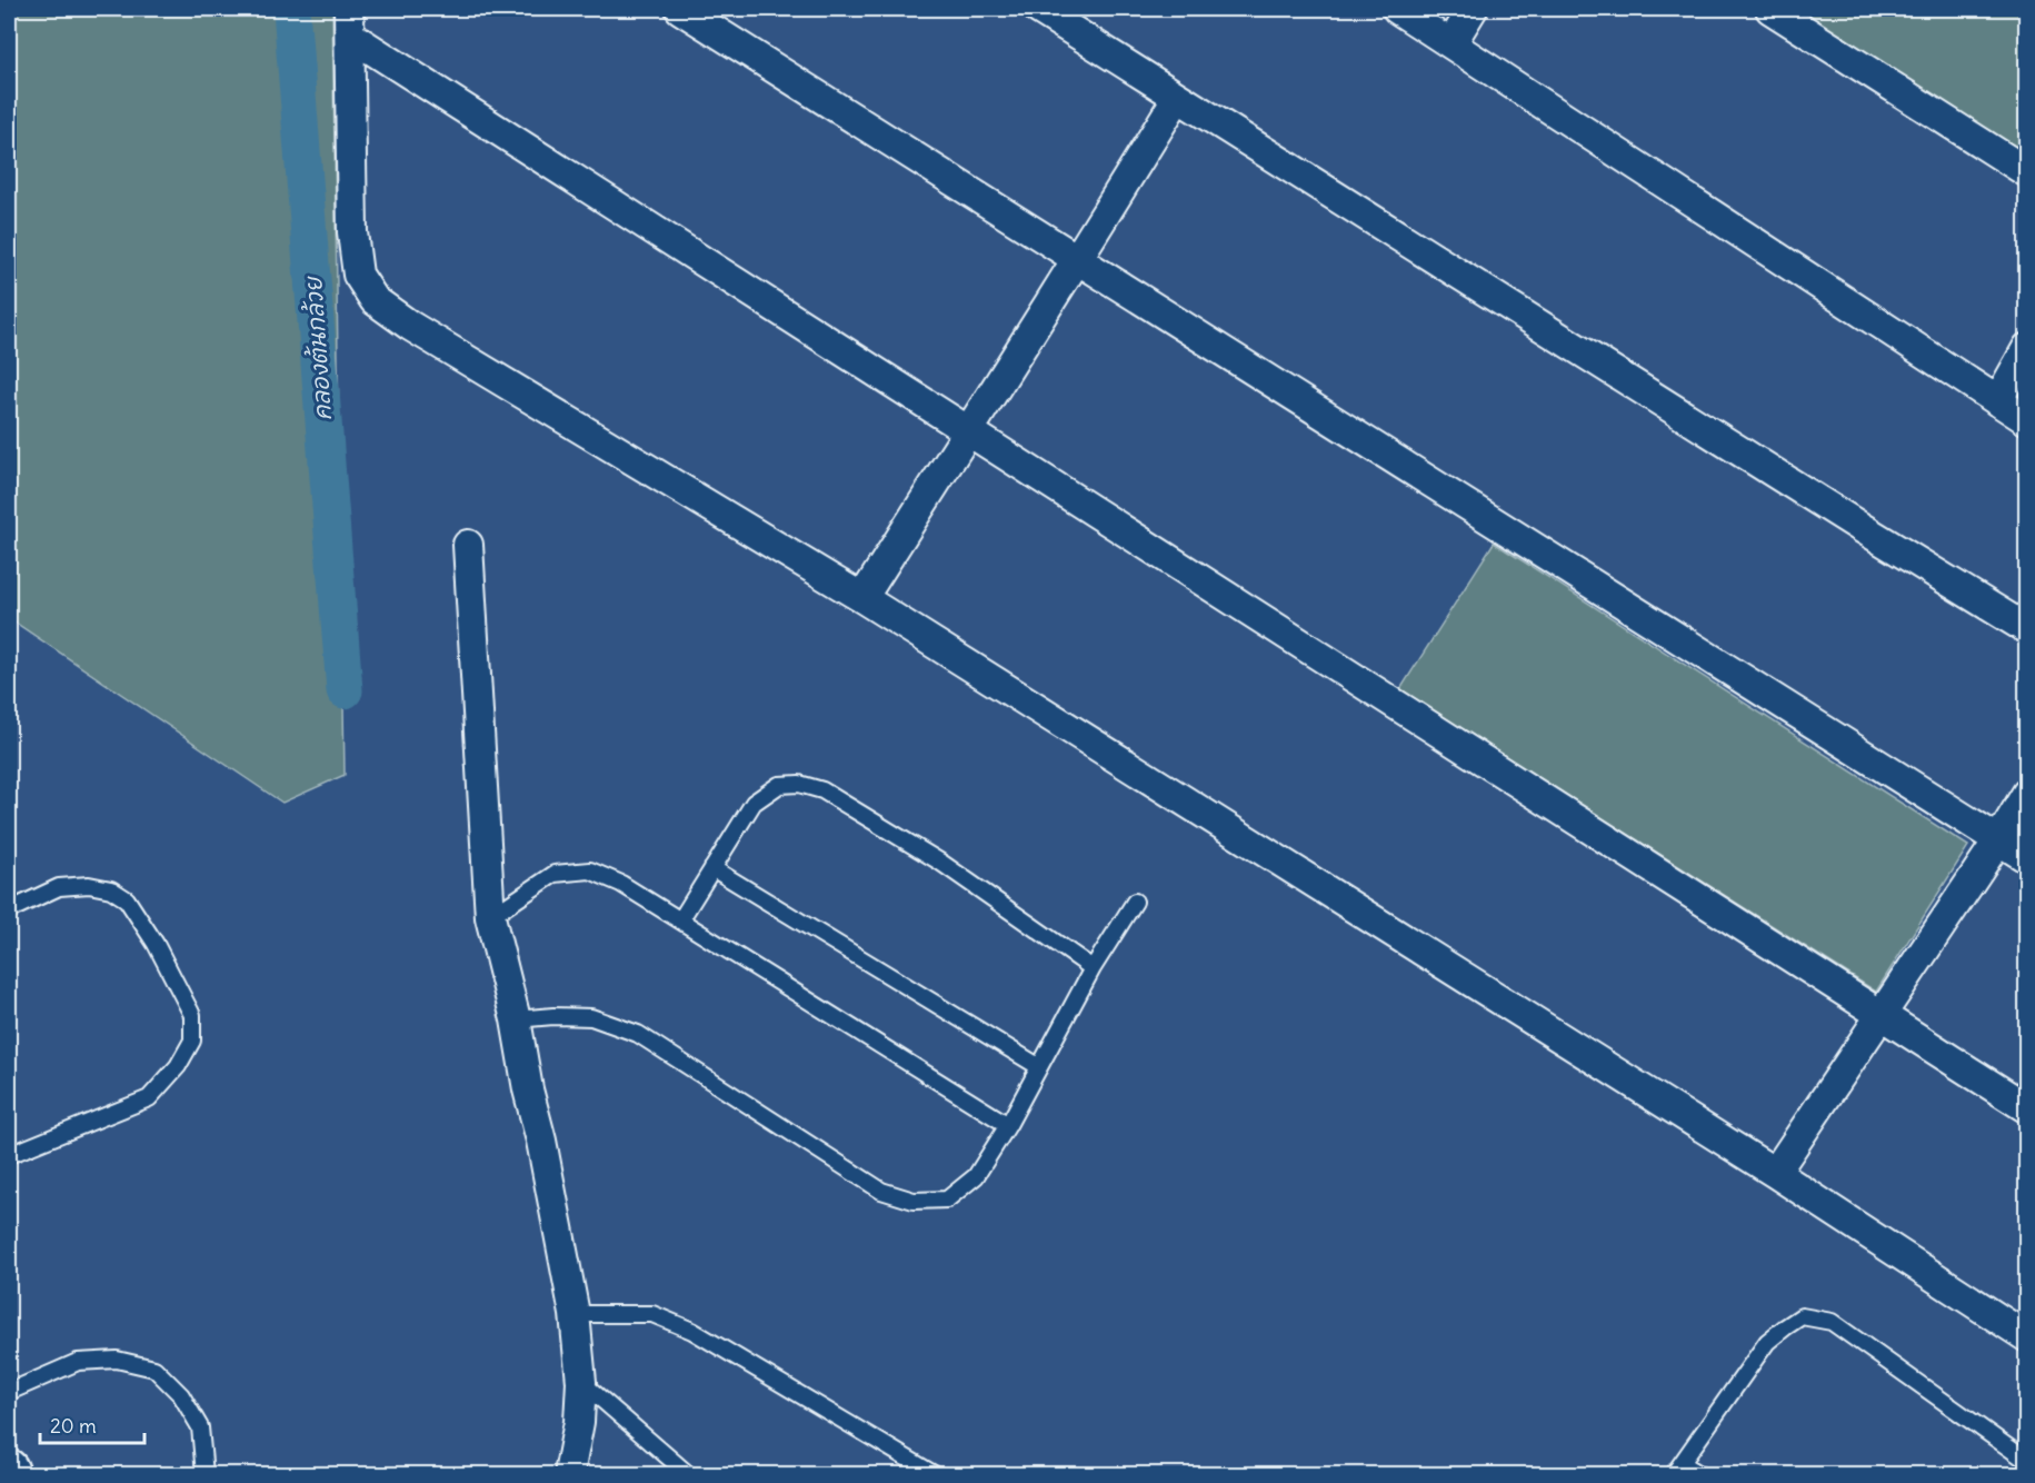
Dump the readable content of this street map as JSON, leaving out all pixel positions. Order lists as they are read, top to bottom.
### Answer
{
  "water": ["คลองต้นกล้วย"],
  "scale_bar": "20 m"
}
